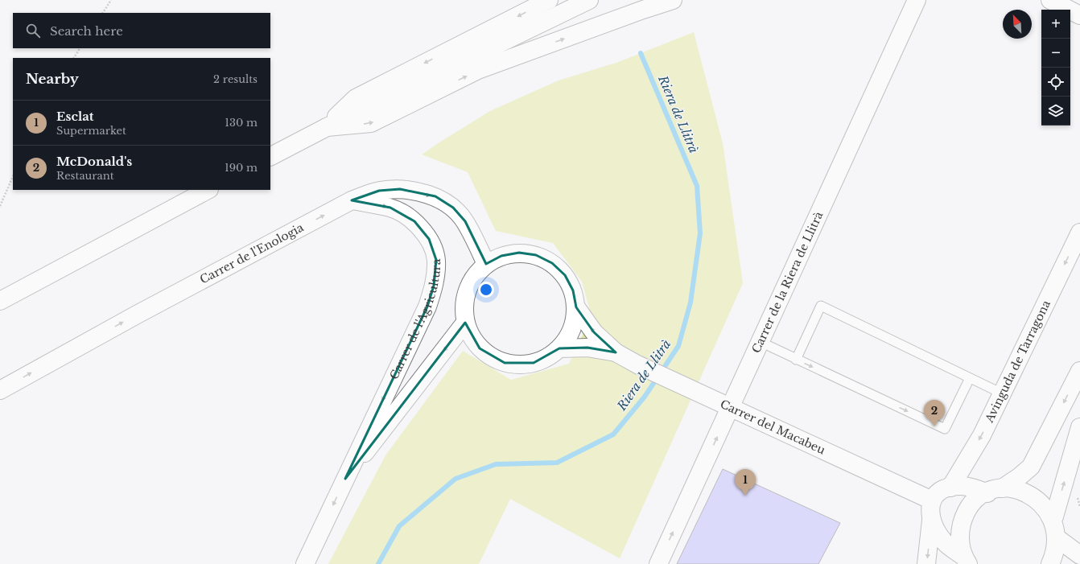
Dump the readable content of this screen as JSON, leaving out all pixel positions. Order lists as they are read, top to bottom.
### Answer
{
  "streets": {
    "main road": [
      "Carrer de l'Enologia",
      "Carrer de la Riera de Llitrà",
      "Carrer de l'Agricultura",
      "Avinguda de Tarragona",
      "Carrer del Macabeu"
    ]
  },
  "crossings": [
    ["Carrer de l'Enologia", "Carrer de l'Agricultura"],
    ["Carrer de l'Enologia", "Carrer del Macabeu"],
    ["Carrer de la Riera de Llitrà", "Carrer del Macabeu"],
    ["Carrer de l'Agricultura", "Carrer del Macabeu"]
  ],
  "one_way": ["Carrer de l'Agricultura"],
  "water": ["Riera de Llitrà"],
  "north": "top left",
  "page": {
    "map_buttons": ["+", "−"],
    "search": "Search here",
    "heading": ["Nearby", "2 results"],
    "list": [
      {
        "mark": "1",
        "name": "Esclat",
        "note": "Supermarket",
        "value": "130 m"
      },
      {
        "mark": "2",
        "name": "McDonald's",
        "note": "Restaurant",
        "value": "190 m"
      }
    ],
    "pins": ["2", "1"]
  }
}
